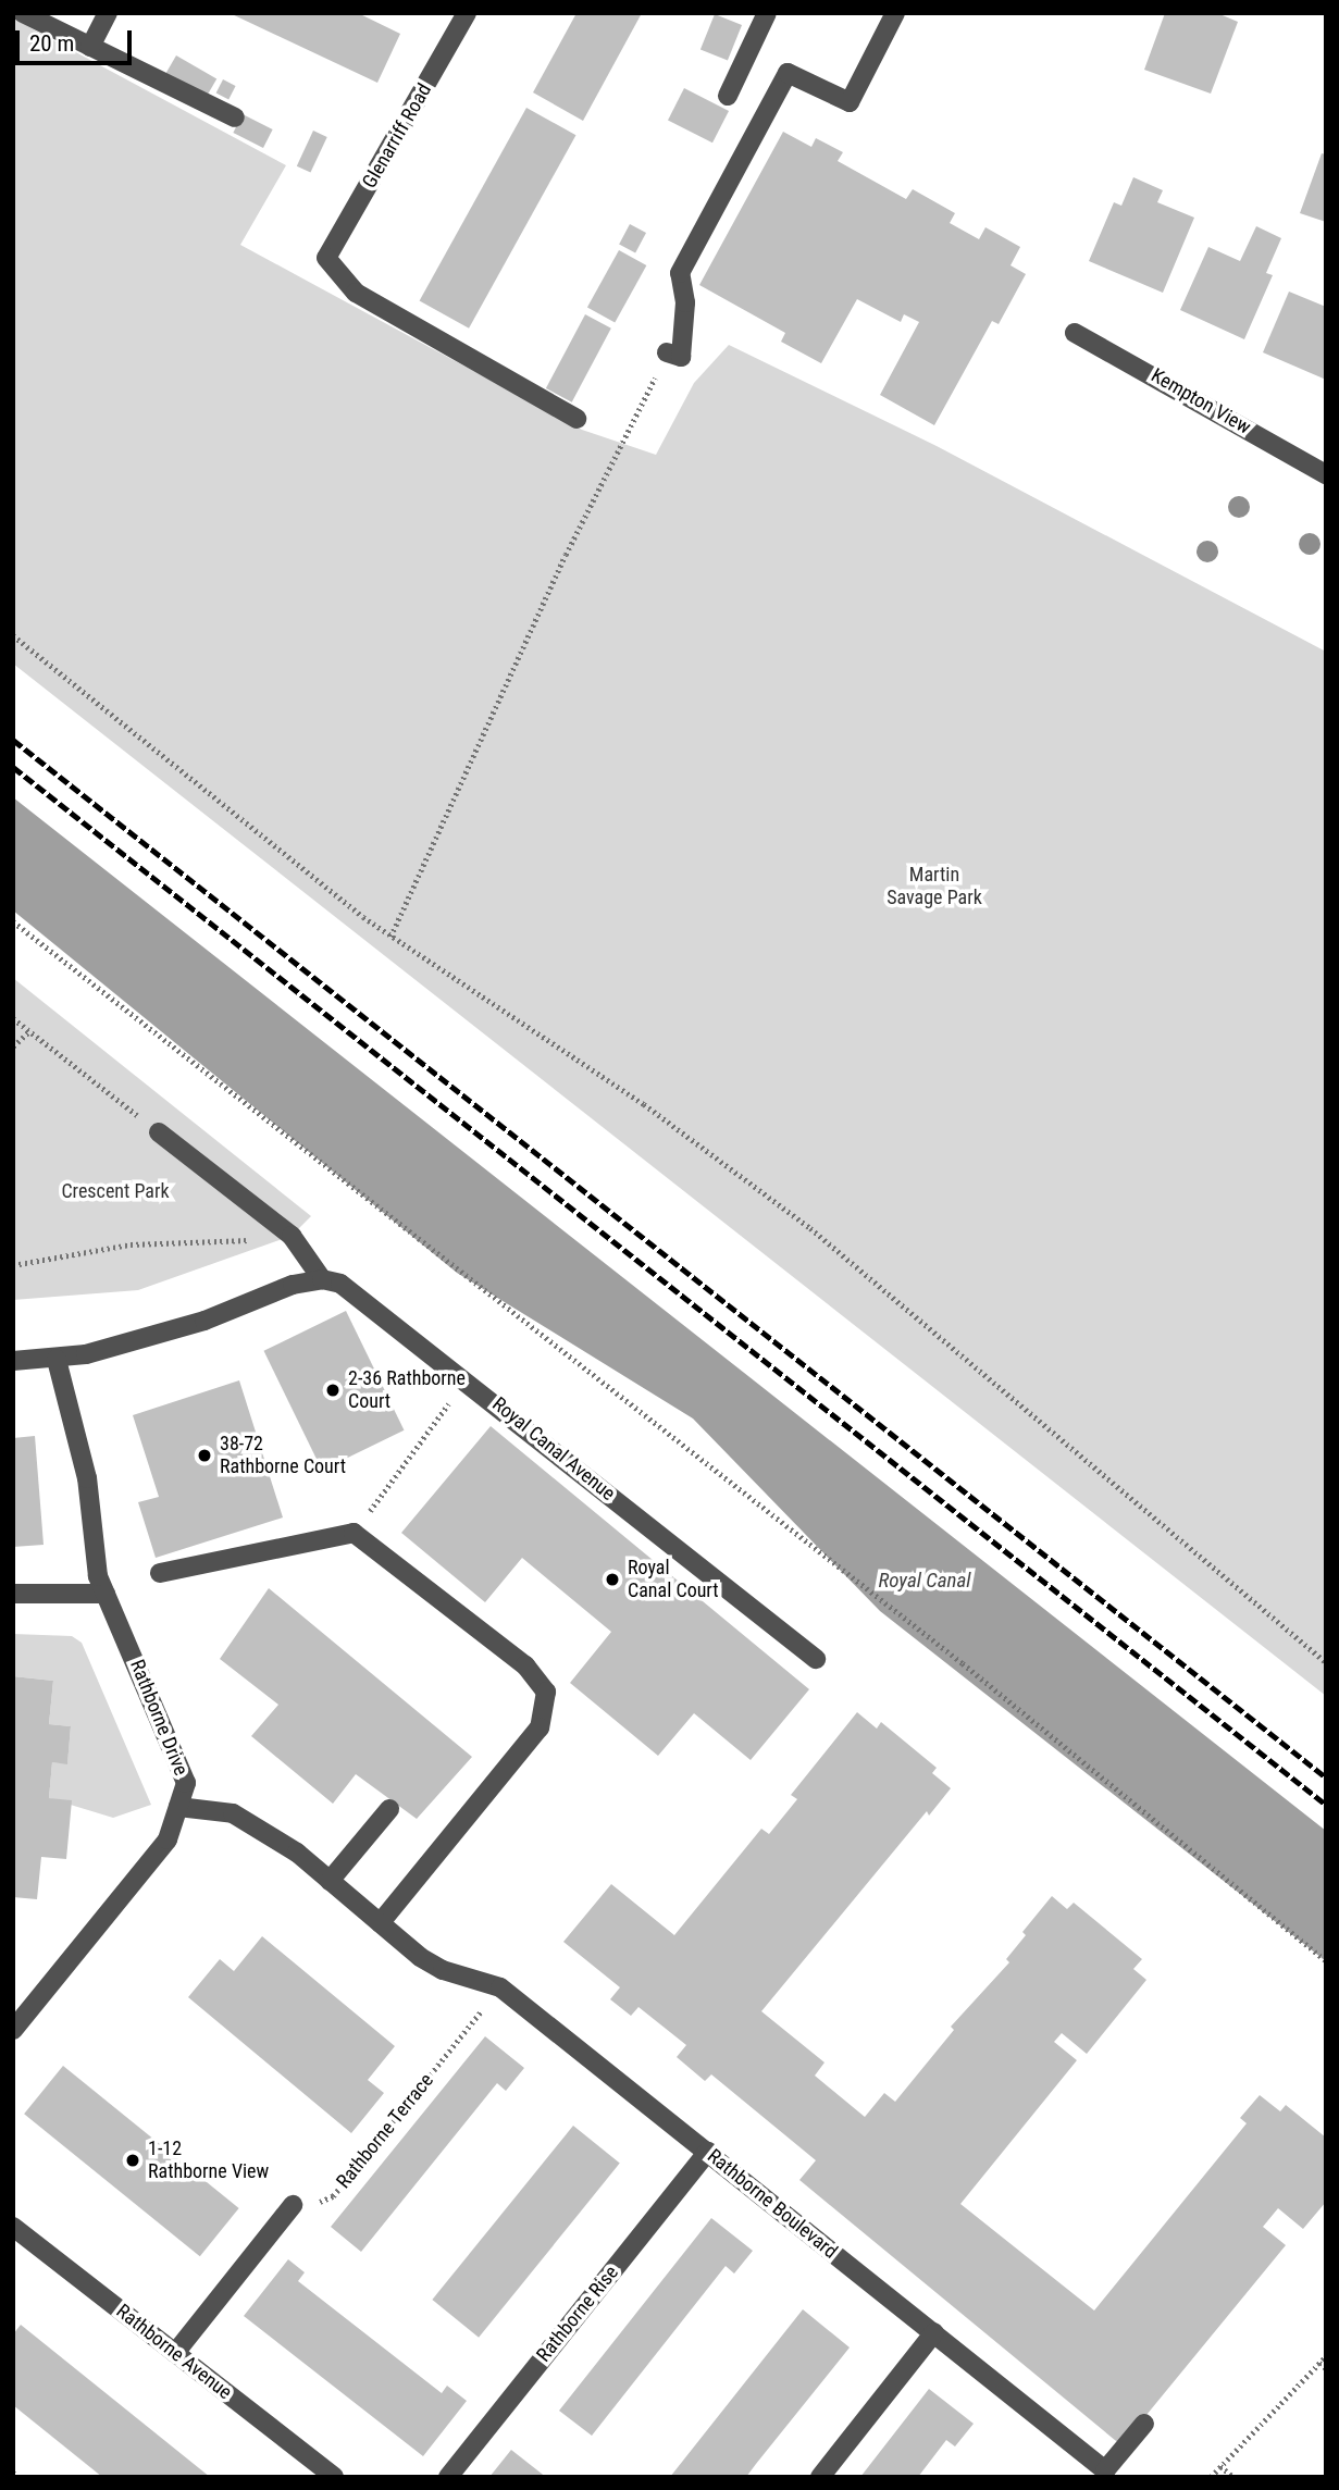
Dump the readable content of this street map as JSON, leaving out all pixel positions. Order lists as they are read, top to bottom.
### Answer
{
  "streets": {
    "street": [
      "Glenarriff Road",
      "Kempton View",
      "Royal Canal Avenue",
      "Rathborne Drive",
      "Rathborne Boulevard",
      "Rathborne Rise",
      "Rathborne Avenue"
    ],
    "path": ["Rathborne Terrace"]
  },
  "crossings": [
    ["Rathborne Drive", "Rathborne Boulevard"],
    ["Rathborne Terrace", "Rathborne Boulevard"],
    ["Rathborne Boulevard", "Rathborne Rise"]
  ],
  "water": ["Royal Canal"],
  "parks": ["Martin Savage Park", "Crescent Park"],
  "places": [
    "2-36 Rathborne Court",
    "38-72 Rathborne Court",
    "Royal Canal Court",
    "1-12 Rathborne View"
  ],
  "scale_bar": "20 m"
}
